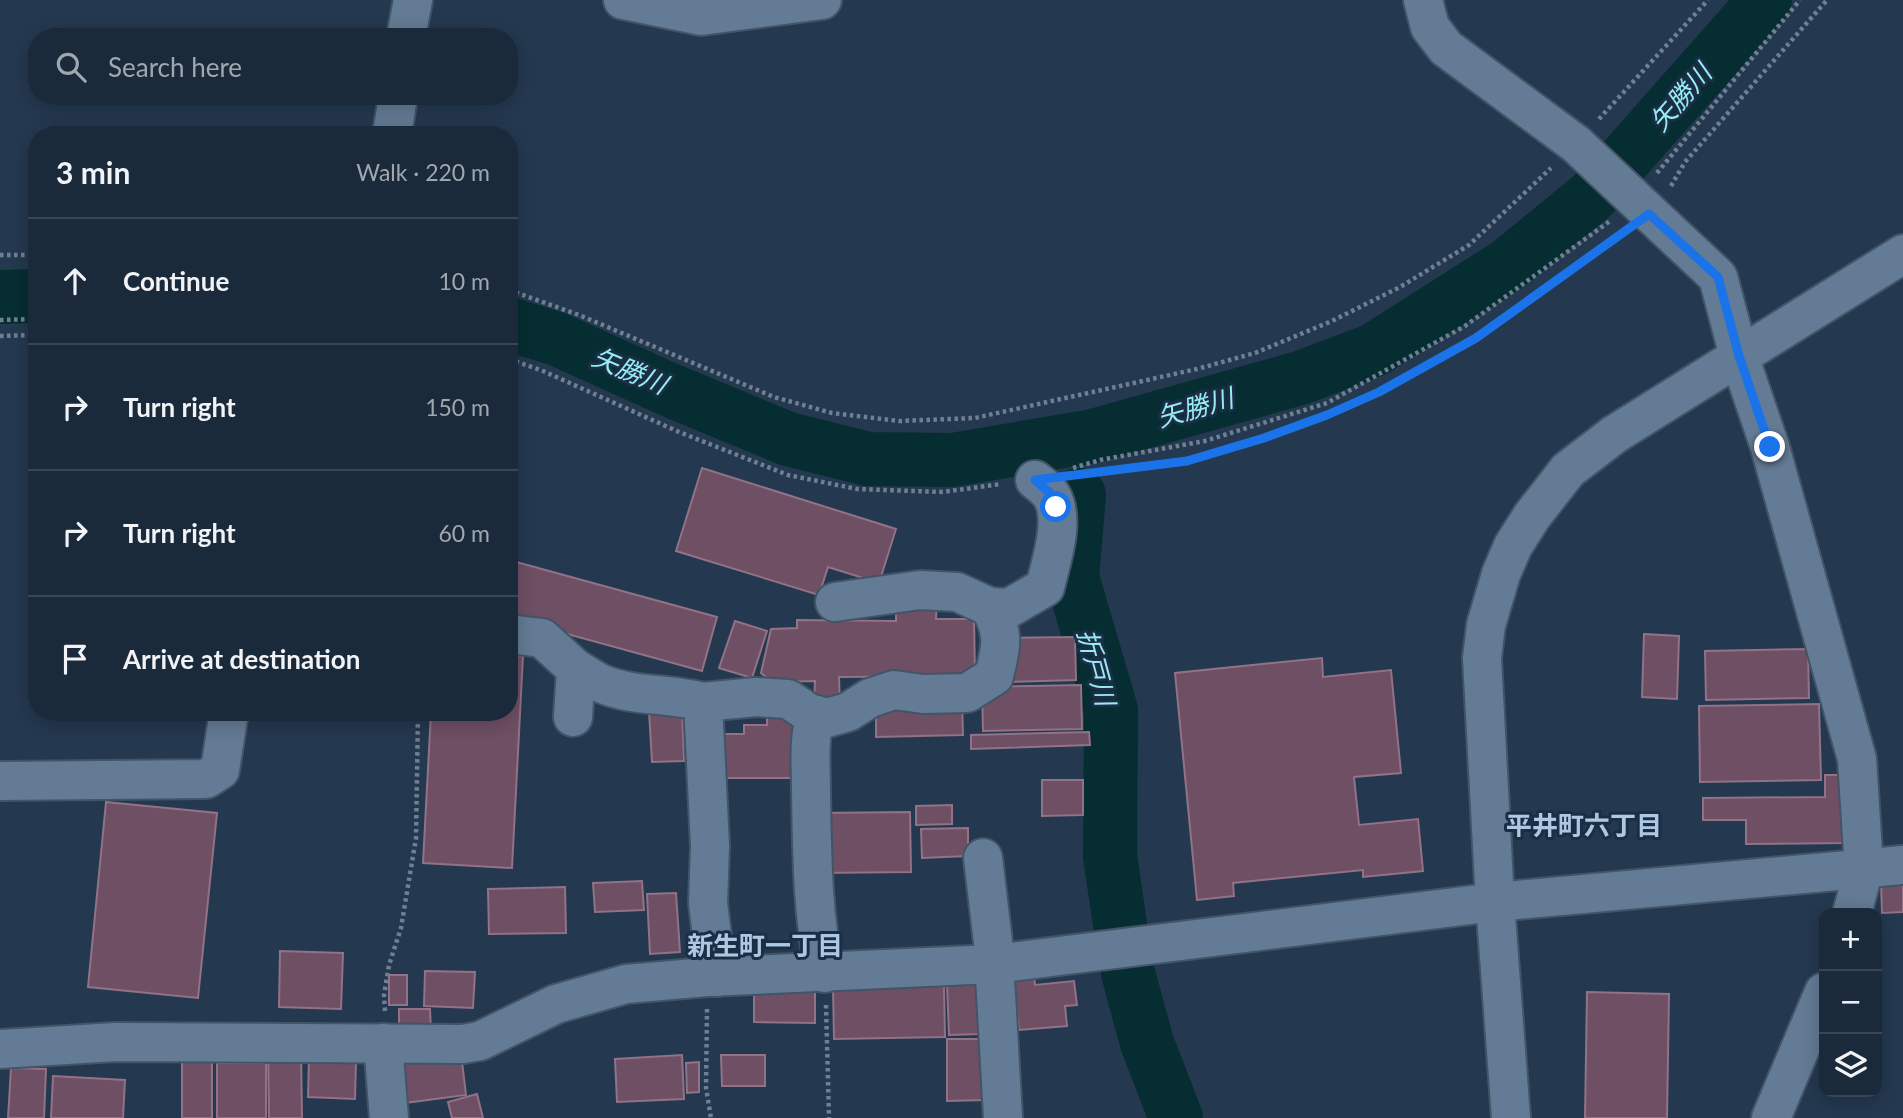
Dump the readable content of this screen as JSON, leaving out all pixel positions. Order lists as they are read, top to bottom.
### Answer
{
  "districts": ["平井町六丁目", "新生町一丁目"],
  "water": ["矢勝川", "折戸川"],
  "page": {
    "search": "Search here",
    "heading": ["3 min", "Walk · 220 m"],
    "list": [
      ["Continue", "10 m"],
      ["Turn right", "150 m"],
      ["Turn right", "60 m"],
      "Arrive at destination"
    ],
    "map_buttons": ["+", "−"]
  }
}
